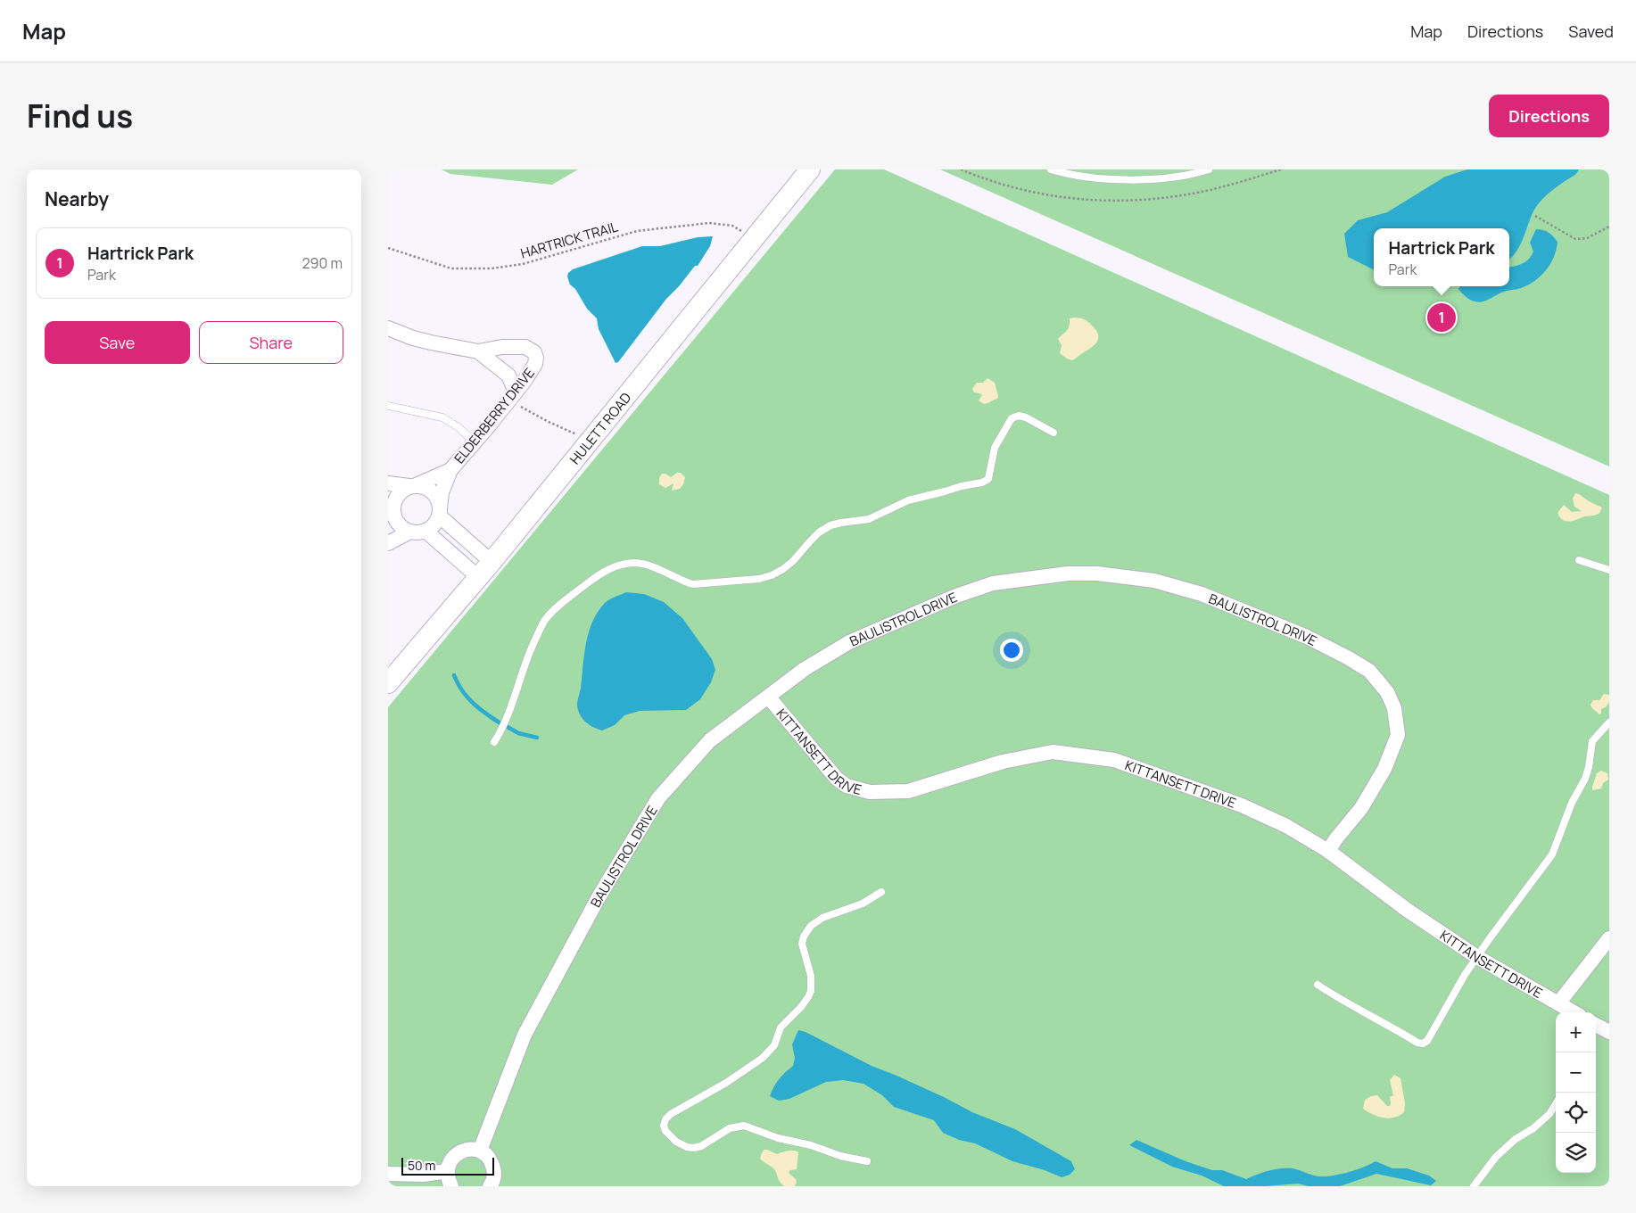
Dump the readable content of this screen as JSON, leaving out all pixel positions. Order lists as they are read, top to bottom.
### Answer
{
  "streets": {
    "street": [
      "ELDERBERRY DRIVE",
      "HULETT ROAD",
      "BAULISTROL DRIVE",
      "KITTANSETT DRIVE"
    ],
    "path": ["HARTRICK TRAIL"]
  },
  "crossings": [
    ["HARTRICK TRAIL", "HULETT ROAD"],
    ["BAULISTROL DRIVE", "KITTANSETT DRIVE"]
  ],
  "scale_bar": "50 m",
  "page": {
    "header": "Map",
    "nav": ["Map", "Directions", "Saved"],
    "title": "Find us",
    "buttons": [
      "Directions",
      ["Save", "Share"]
    ],
    "heading": "Nearby",
    "list": [
      {
        "mark": "1",
        "name": "Hartrick Park",
        "note": "Park",
        "value": "290 m"
      }
    ],
    "popup": ["Hartrick Park", "Park"],
    "pins": "1",
    "map_buttons": ["+", "−"],
    "scale": "50 m"
  }
}
